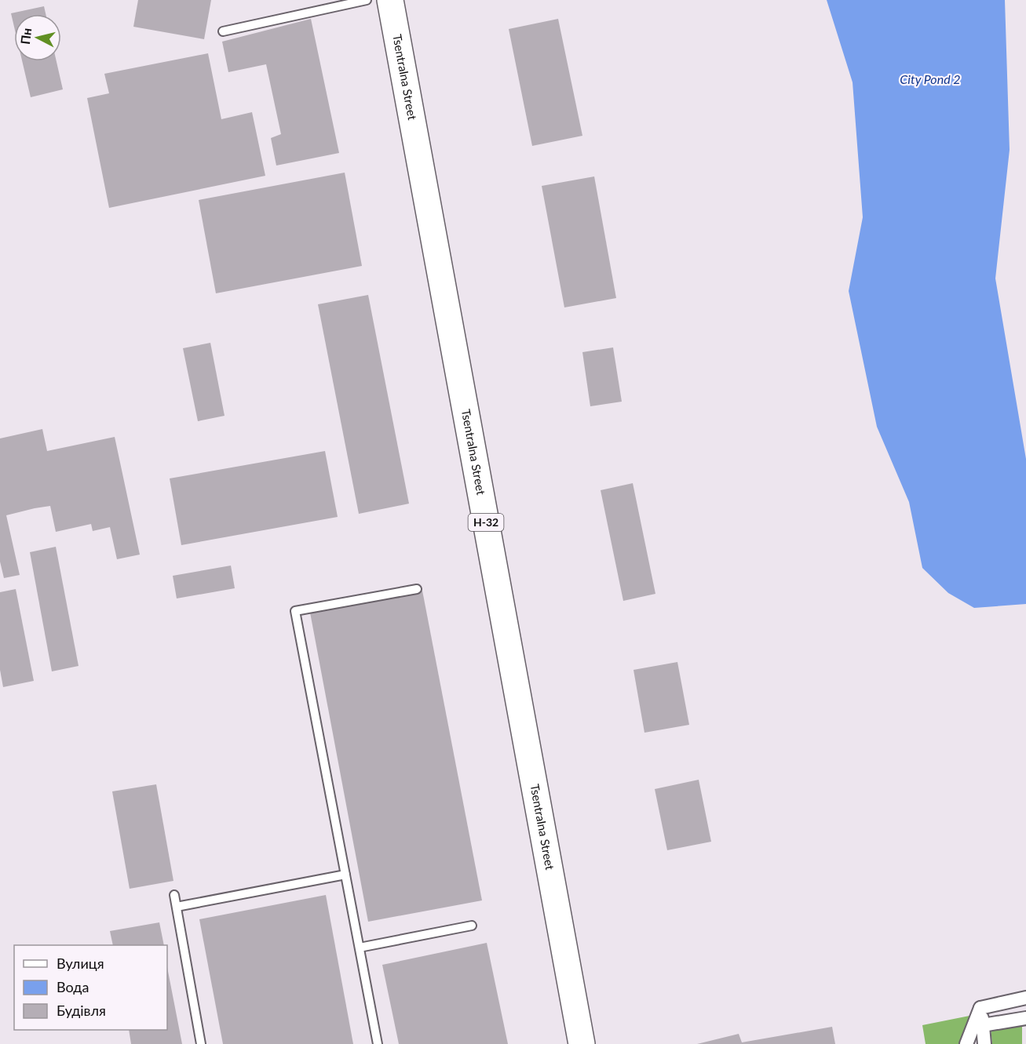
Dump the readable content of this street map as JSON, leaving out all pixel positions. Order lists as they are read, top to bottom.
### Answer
{
  "streets": {
    "main road": ["Tsentralna Street", "Н-32"]
  },
  "water": ["City Pond 2"],
  "legend": ["Вулиця", "Вода", "Будівля"],
  "north": "left"
}
